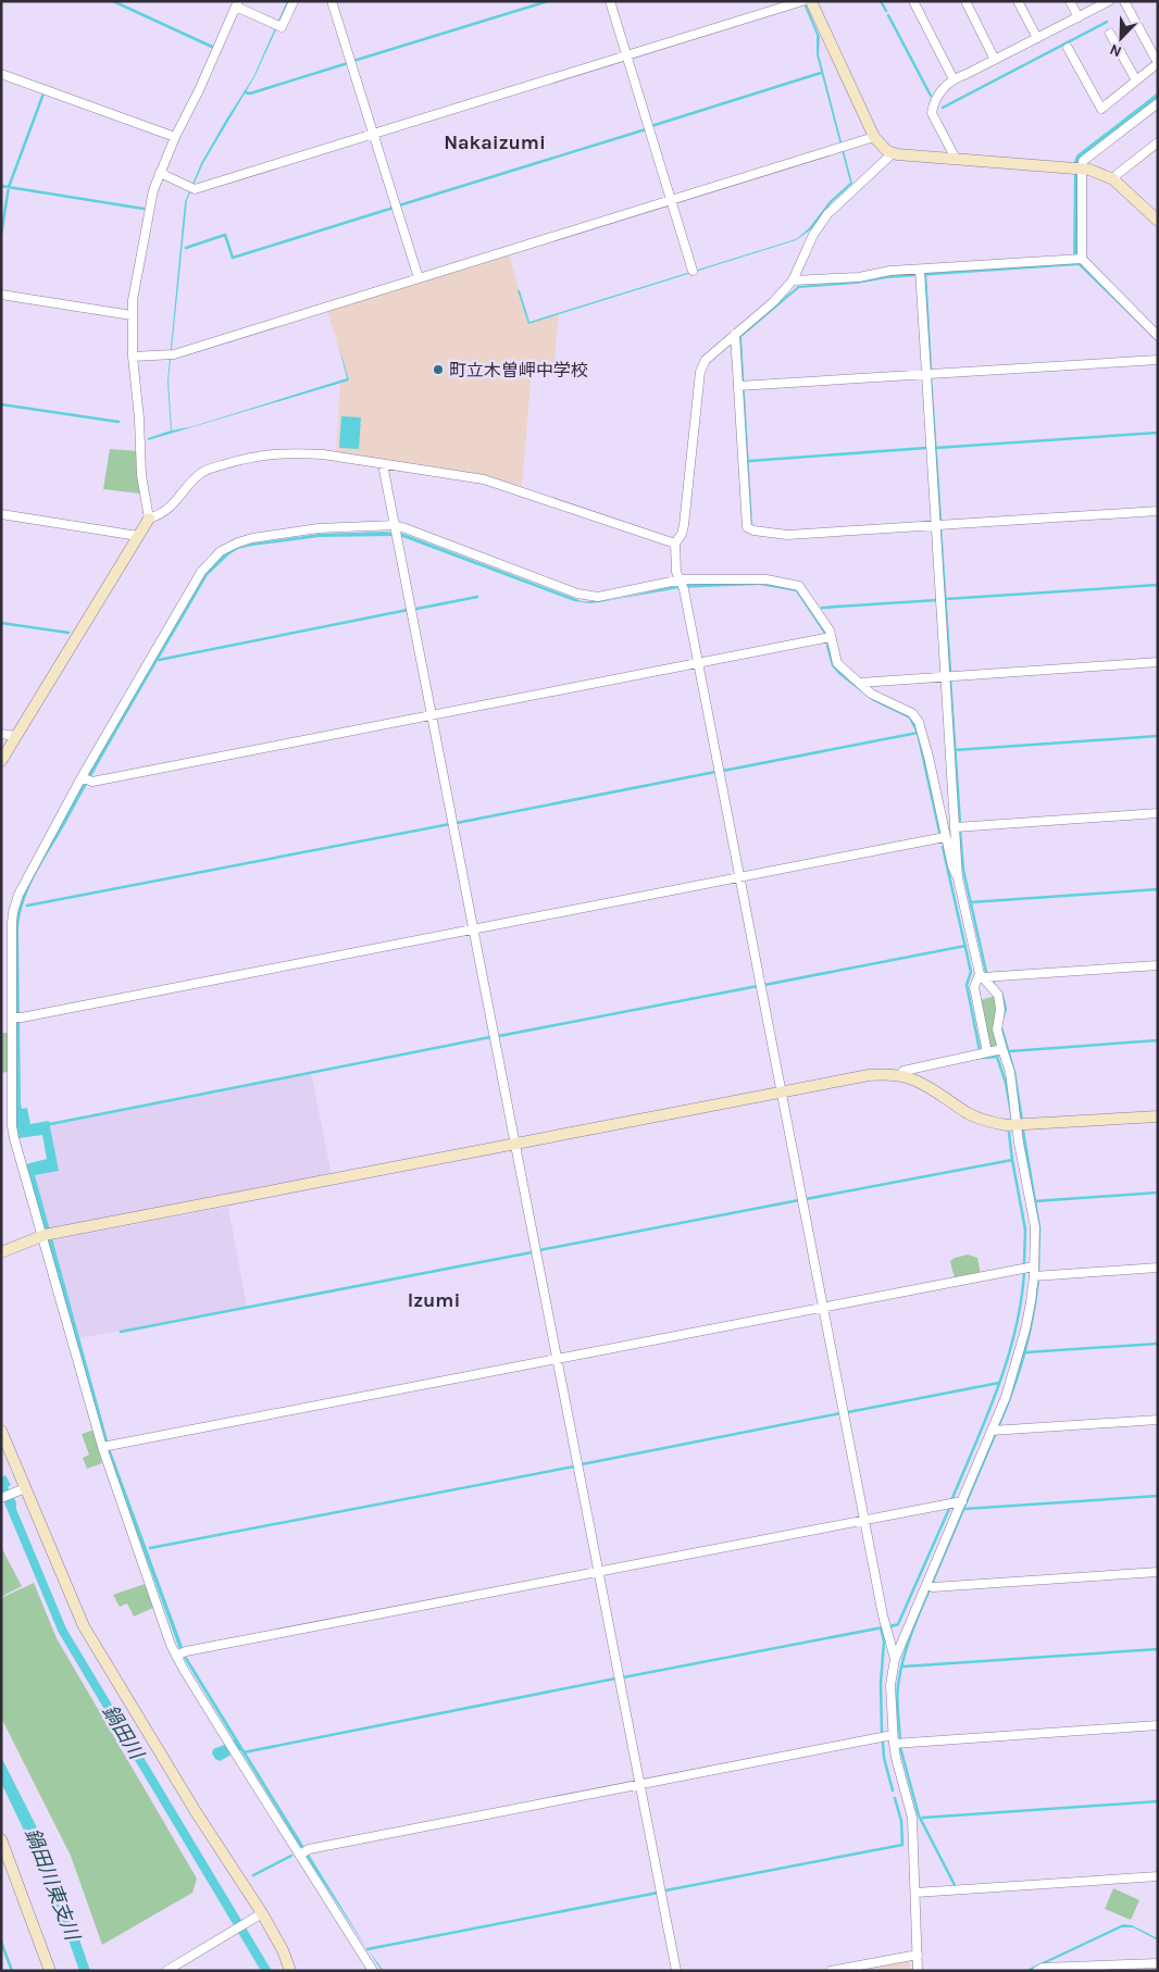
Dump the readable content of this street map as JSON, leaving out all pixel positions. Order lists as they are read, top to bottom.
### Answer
{
  "districts": ["Nakaizumi", "Izumi"],
  "water": ["鍋田川", "鍋田川東支川"],
  "places": ["町立木曽岬中学校"],
  "north": "bottom left"
}
